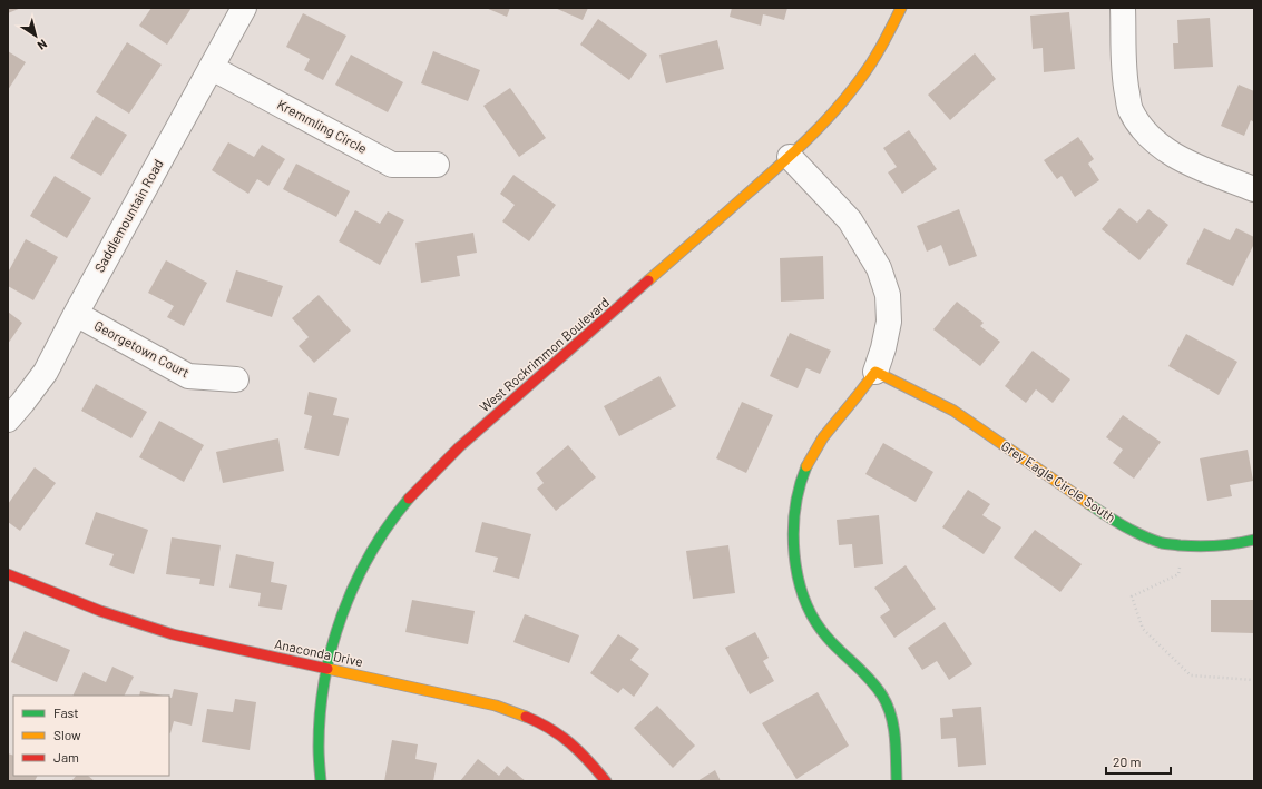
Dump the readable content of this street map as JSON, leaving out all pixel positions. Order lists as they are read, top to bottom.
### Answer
{
  "streets": {
    "street": [
      "Kremmling Circle",
      "Saddlemountain Road",
      "Georgetown Court",
      "West Rockrimmon Boulevard",
      "Grey Eagle Circle South",
      "Anaconda Drive"
    ]
  },
  "crossings": [
    ["Kremmling Circle", "Saddlemountain Road"],
    ["Saddlemountain Road", "Georgetown Court"],
    ["West Rockrimmon Boulevard", "Anaconda Drive"]
  ],
  "legend": ["Fast", "Slow", "Jam"],
  "scale_bar": "20 m",
  "north": "bottom right"
}
